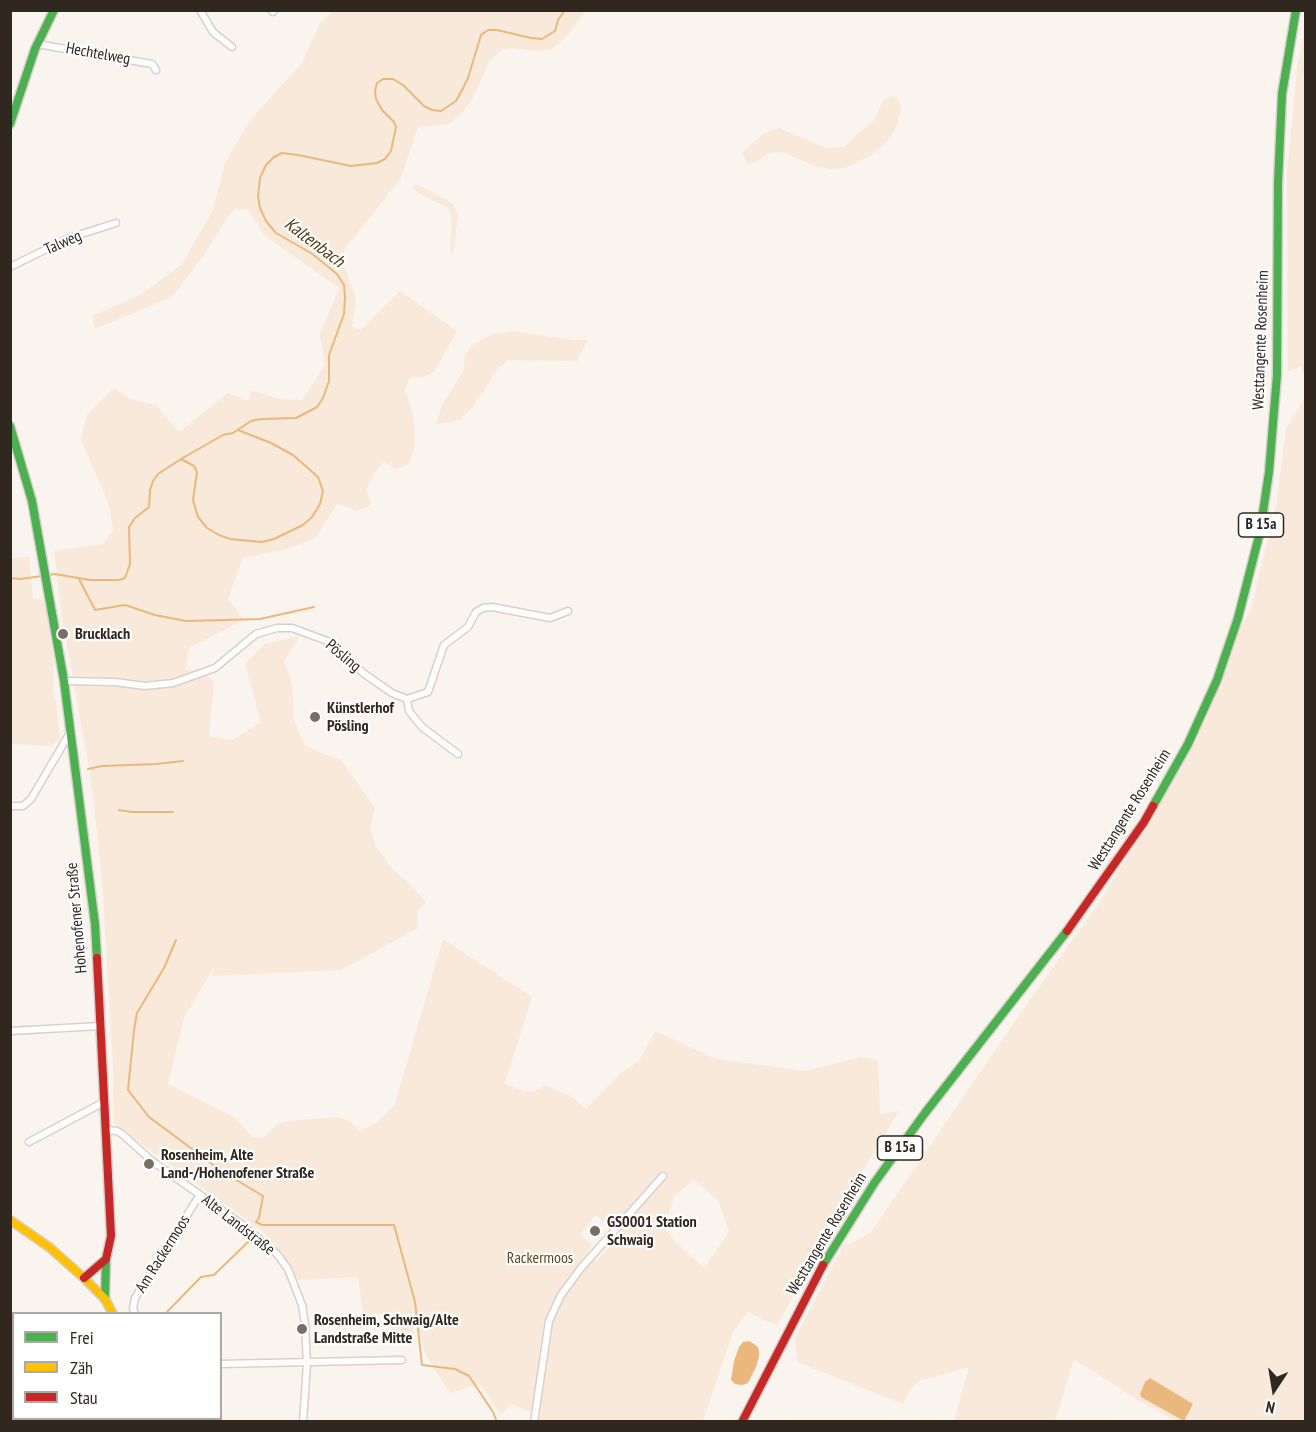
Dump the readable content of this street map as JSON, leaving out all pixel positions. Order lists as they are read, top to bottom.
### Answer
{
  "streets": {
    "main road": ["Westtangente Rosenheim", "B 15a", "Hohenofener Straße"],
    "street": [
      "Hechtelweg",
      "Talweg",
      "Pösling",
      "Alte Landstraße",
      "Am Rackermoos"
    ]
  },
  "crossings": [
    ["Pösling", "Hohenofener Straße"],
    ["Hohenofener Straße", "Alte Landstraße"],
    ["Alte Landstraße", "Am Rackermoos"]
  ],
  "water": ["Kaltenbach"],
  "parks": ["Rackermoos"],
  "places": [
    "Brucklach",
    "Künstlerhof Pösling",
    "Rosenheim, Alte Land-/Hohenofener Straße",
    "GS0001 Station Schwaig",
    "Rosenheim, Schwaig/Alte Landstraße Mitte"
  ],
  "legend": ["Frei", "Zäh", "Stau"],
  "north": "bottom"
}
